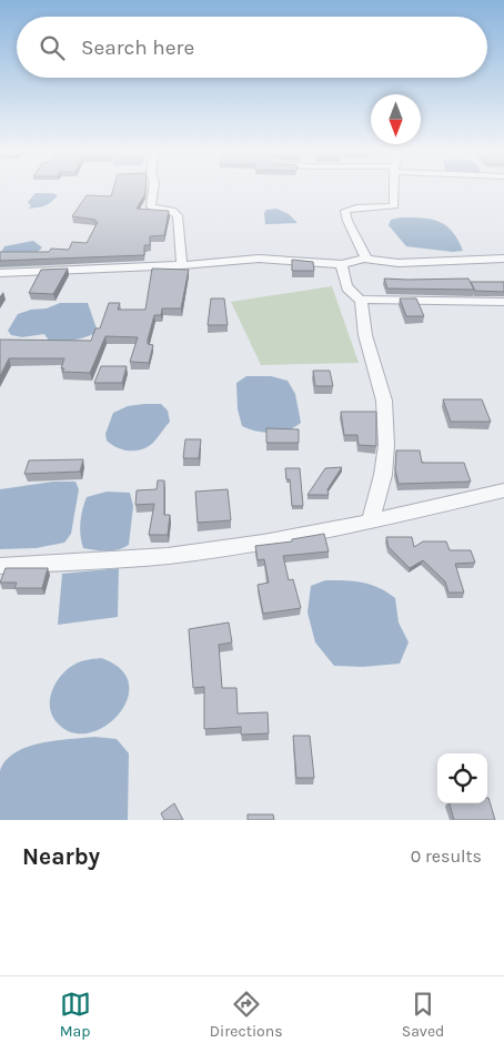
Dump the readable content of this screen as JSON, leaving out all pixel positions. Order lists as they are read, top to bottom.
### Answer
{
  "north": "bottom",
  "page": {
    "search": "Search here",
    "heading": ["Nearby", "0 results"],
    "nav": ["Map", "Directions", "Saved"]
  }
}
